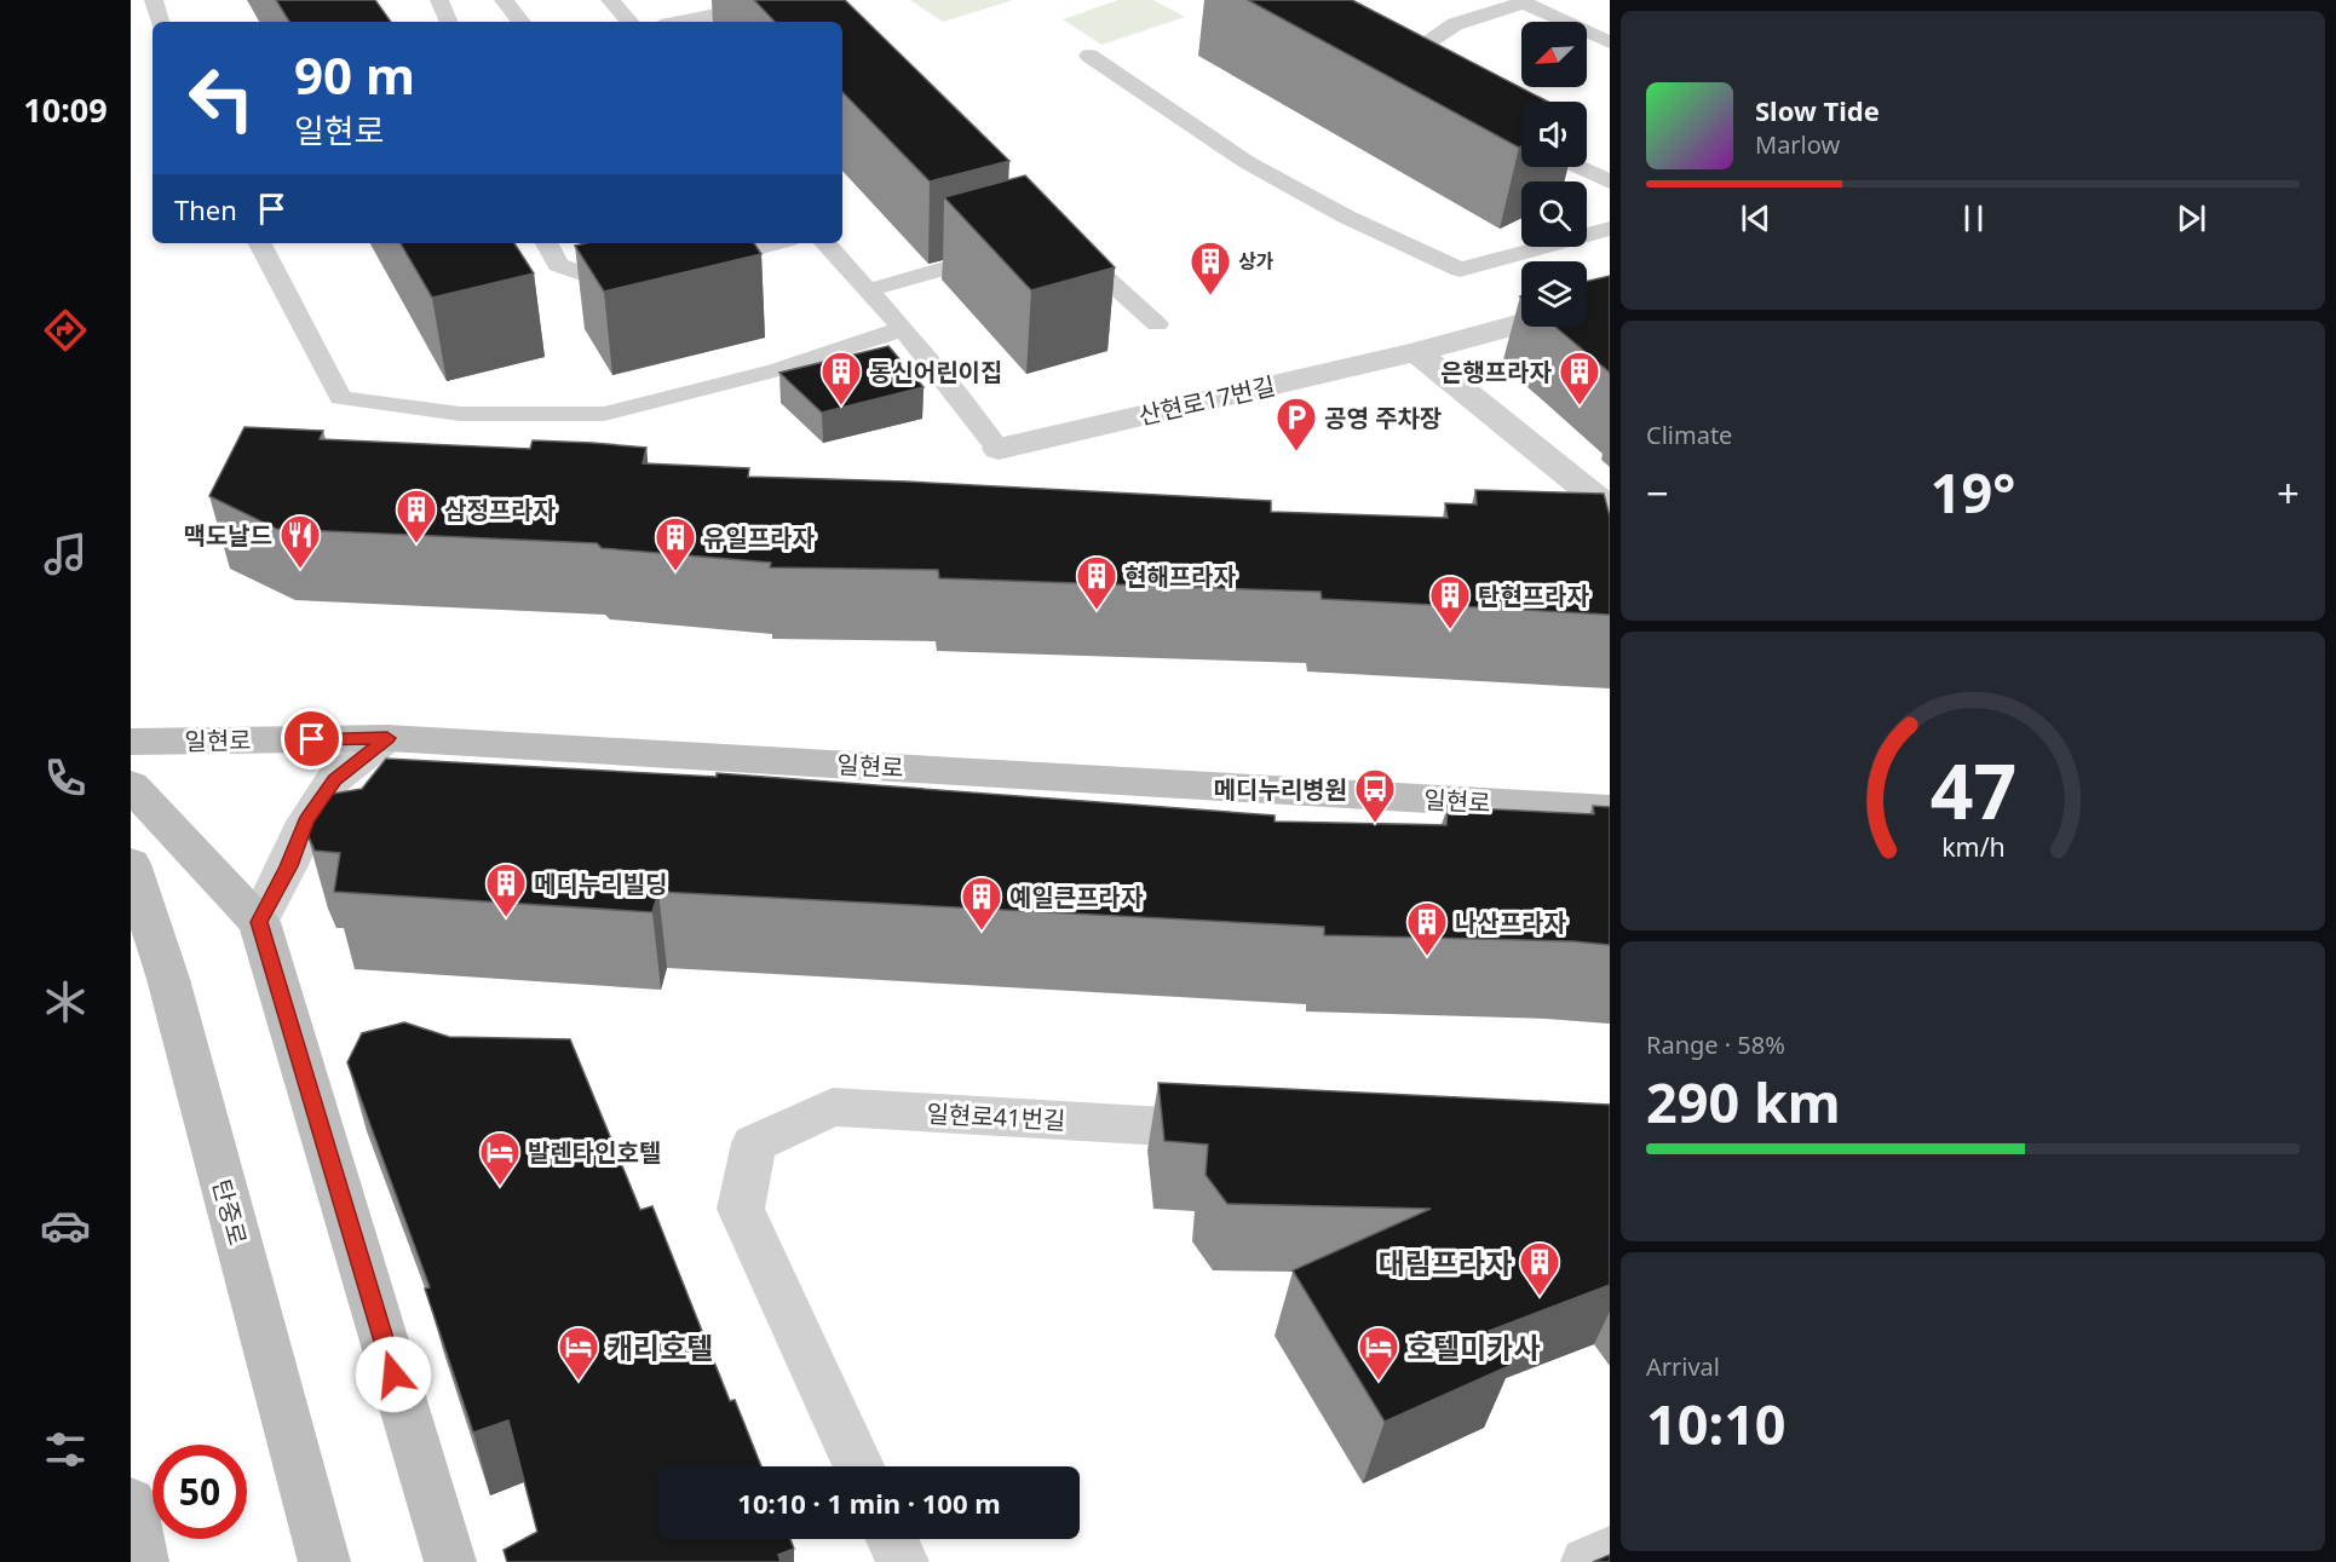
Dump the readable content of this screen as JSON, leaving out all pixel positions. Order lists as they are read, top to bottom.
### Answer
{
  "streets": {
    "main road": ["일현로", "탄중로"],
    "street": ["산현로17번길", "일현로41번길"]
  },
  "places": {
    "building": [
      "상가",
      "동신어린이집",
      "은행프라자",
      "삼정프라자",
      "유일프라자",
      "현해프라자",
      "탄현프라자",
      "메디누리빌딩",
      "예일큰프라자",
      "나산프라자",
      "대림프라자"
    ],
    "parking": ["공영 주차장"],
    "restaurant": ["맥도날드"],
    "bus stop": ["메디누리병원"],
    "hotel": ["발렌타인호텔", "캐리호텔", "호텔미카사"]
  },
  "north": "bottom left",
  "page": {
    "tabs": "10:09",
    "turn": ["90 m", "일현로"],
    "song": ["Slow Tide", "Marlow"],
    "then": "Then",
    "tile": [
      "Climate",
      ["Range · 58%", "290 km"],
      ["Arrival", "10:10"]
    ],
    "heat": ["−", "19°", "+"],
    "limit": "50",
    "trip": "10:10 · 1 min · 100 m",
    "gauge": ["47", "km/h"]
  }
}
